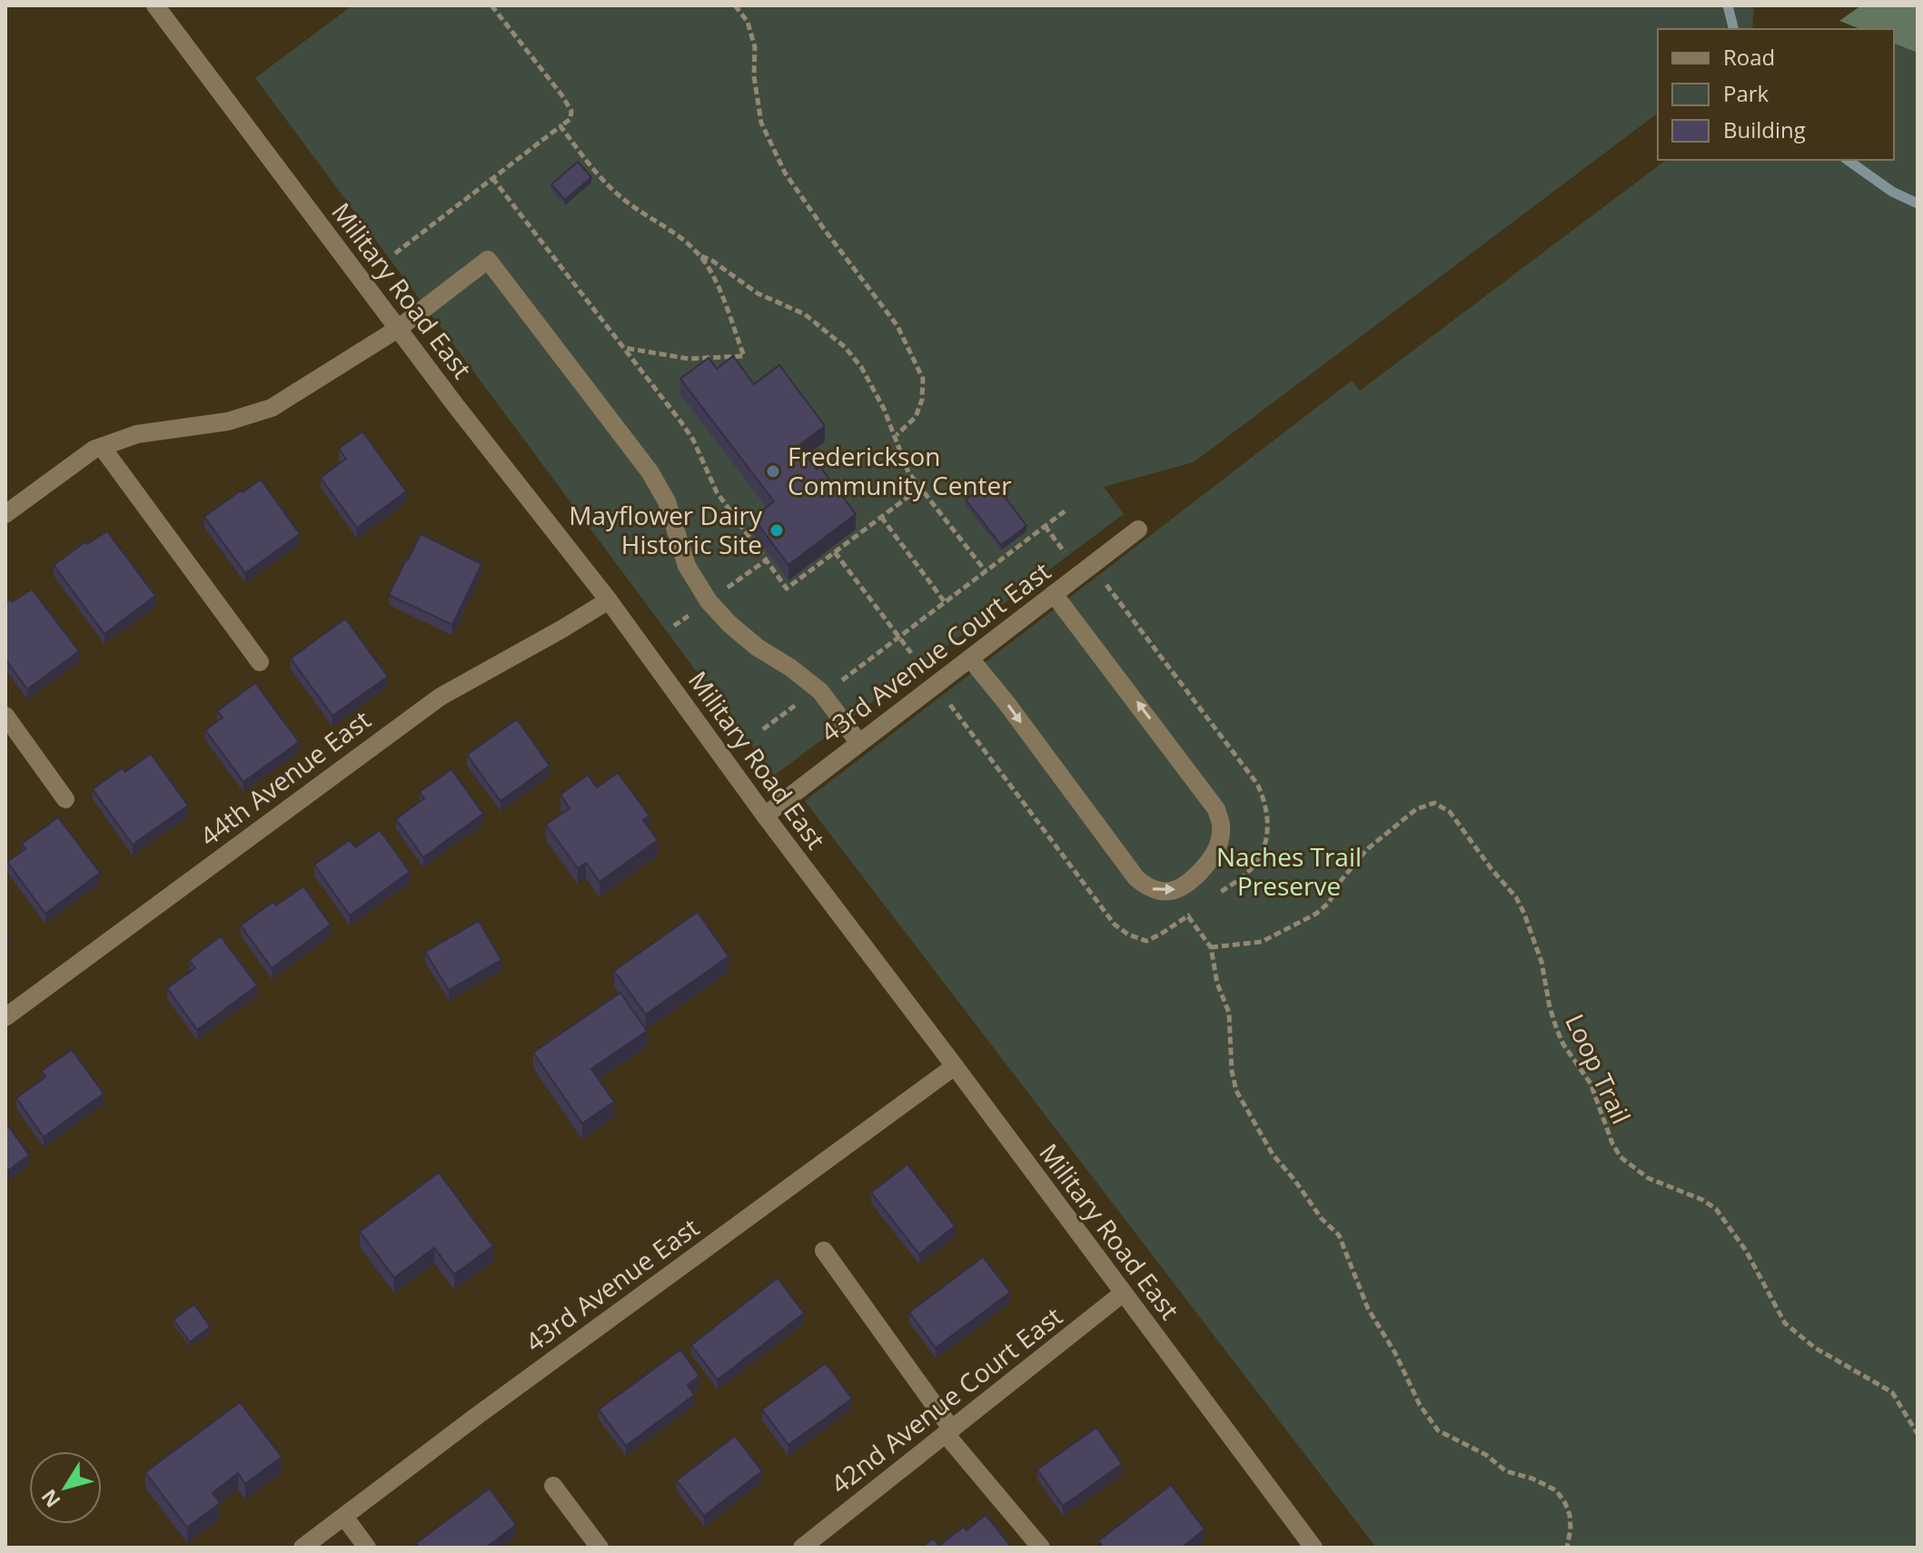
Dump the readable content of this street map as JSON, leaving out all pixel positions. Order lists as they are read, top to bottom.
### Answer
{
  "streets": {
    "street": [
      "Military Road East",
      "43rd Avenue Court East",
      "44th Avenue East",
      "43rd Avenue East",
      "42nd Avenue Court East"
    ],
    "path": ["Loop Trail"]
  },
  "crossings": [
    ["Military Road East", "43rd Avenue Court East"],
    ["Military Road East", "44th Avenue East"],
    ["Military Road East", "43rd Avenue East"],
    ["Military Road East", "42nd Avenue Court East"]
  ],
  "parks": ["Naches Trail Preserve"],
  "places": ["Frederickson Community Center", "Mayflower Dairy Historic Site"],
  "legend": ["Road", "Park", "Building"],
  "north": "bottom left"
}
